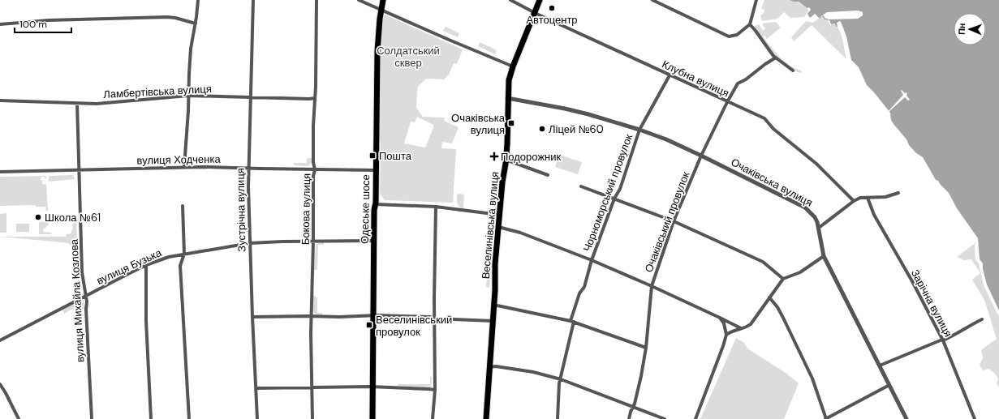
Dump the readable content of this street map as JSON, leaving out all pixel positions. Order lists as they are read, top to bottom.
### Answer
{
  "streets": {
    "highway": ["Одеське шосе", "Веселинівська вулиця"],
    "street": [
      "Клубна вулиця",
      "Ламбертівська вулиця",
      "вулиця Ходченка",
      "Очаківська вулиця",
      "Чорноморський провулок",
      "Бокова вулиця",
      "Зустрічна вулиця",
      "Очаківський провулок",
      "вулиця Бузька",
      "вулиця Михайла Козлова",
      "Зарічна вулиця"
    ]
  },
  "crossings": [
    ["Клубна вулиця", "Чорноморський провулок"],
    ["Клубна вулиця", "Очаківський провулок"],
    ["Клубна вулиця", "Веселинівська вулиця"],
    ["Ламбертівська вулиця", "Бокова вулиця"],
    ["Ламбертівська вулиця", "Зустрічна вулиця"],
    ["Ламбертівська вулиця", "вулиця Михайла Козлова"],
    ["вулиця Ходченка", "Бокова вулиця"],
    ["вулиця Ходченка", "Одеське шосе"],
    ["вулиця Ходченка", "Зустрічна вулиця"],
    ["вулиця Ходченка", "вулиця Михайла Козлова"],
    ["Очаківська вулиця", "Чорноморський провулок"],
    ["Очаківська вулиця", "Очаківський провулок"],
    ["Очаківська вулиця", "Веселинівська вулиця"],
    ["Бокова вулиця", "вулиця Бузька"],
    ["Одеське шосе", "вулиця Бузька"],
    ["Зустрічна вулиця", "вулиця Бузька"],
    ["вулиця Бузька", "вулиця Михайла Козлова"]
  ],
  "parks": ["Солдатський сквер"],
  "places": {
    "other": ["Автоцентр", "Ліцей №60", "Школа №61"],
    "transit": ["Очаківська вулиця", "Пошта", "Веселинівський провулок"],
    "health": ["Подорожник"]
  },
  "scale_bar": "100 m",
  "north": "left"
}
